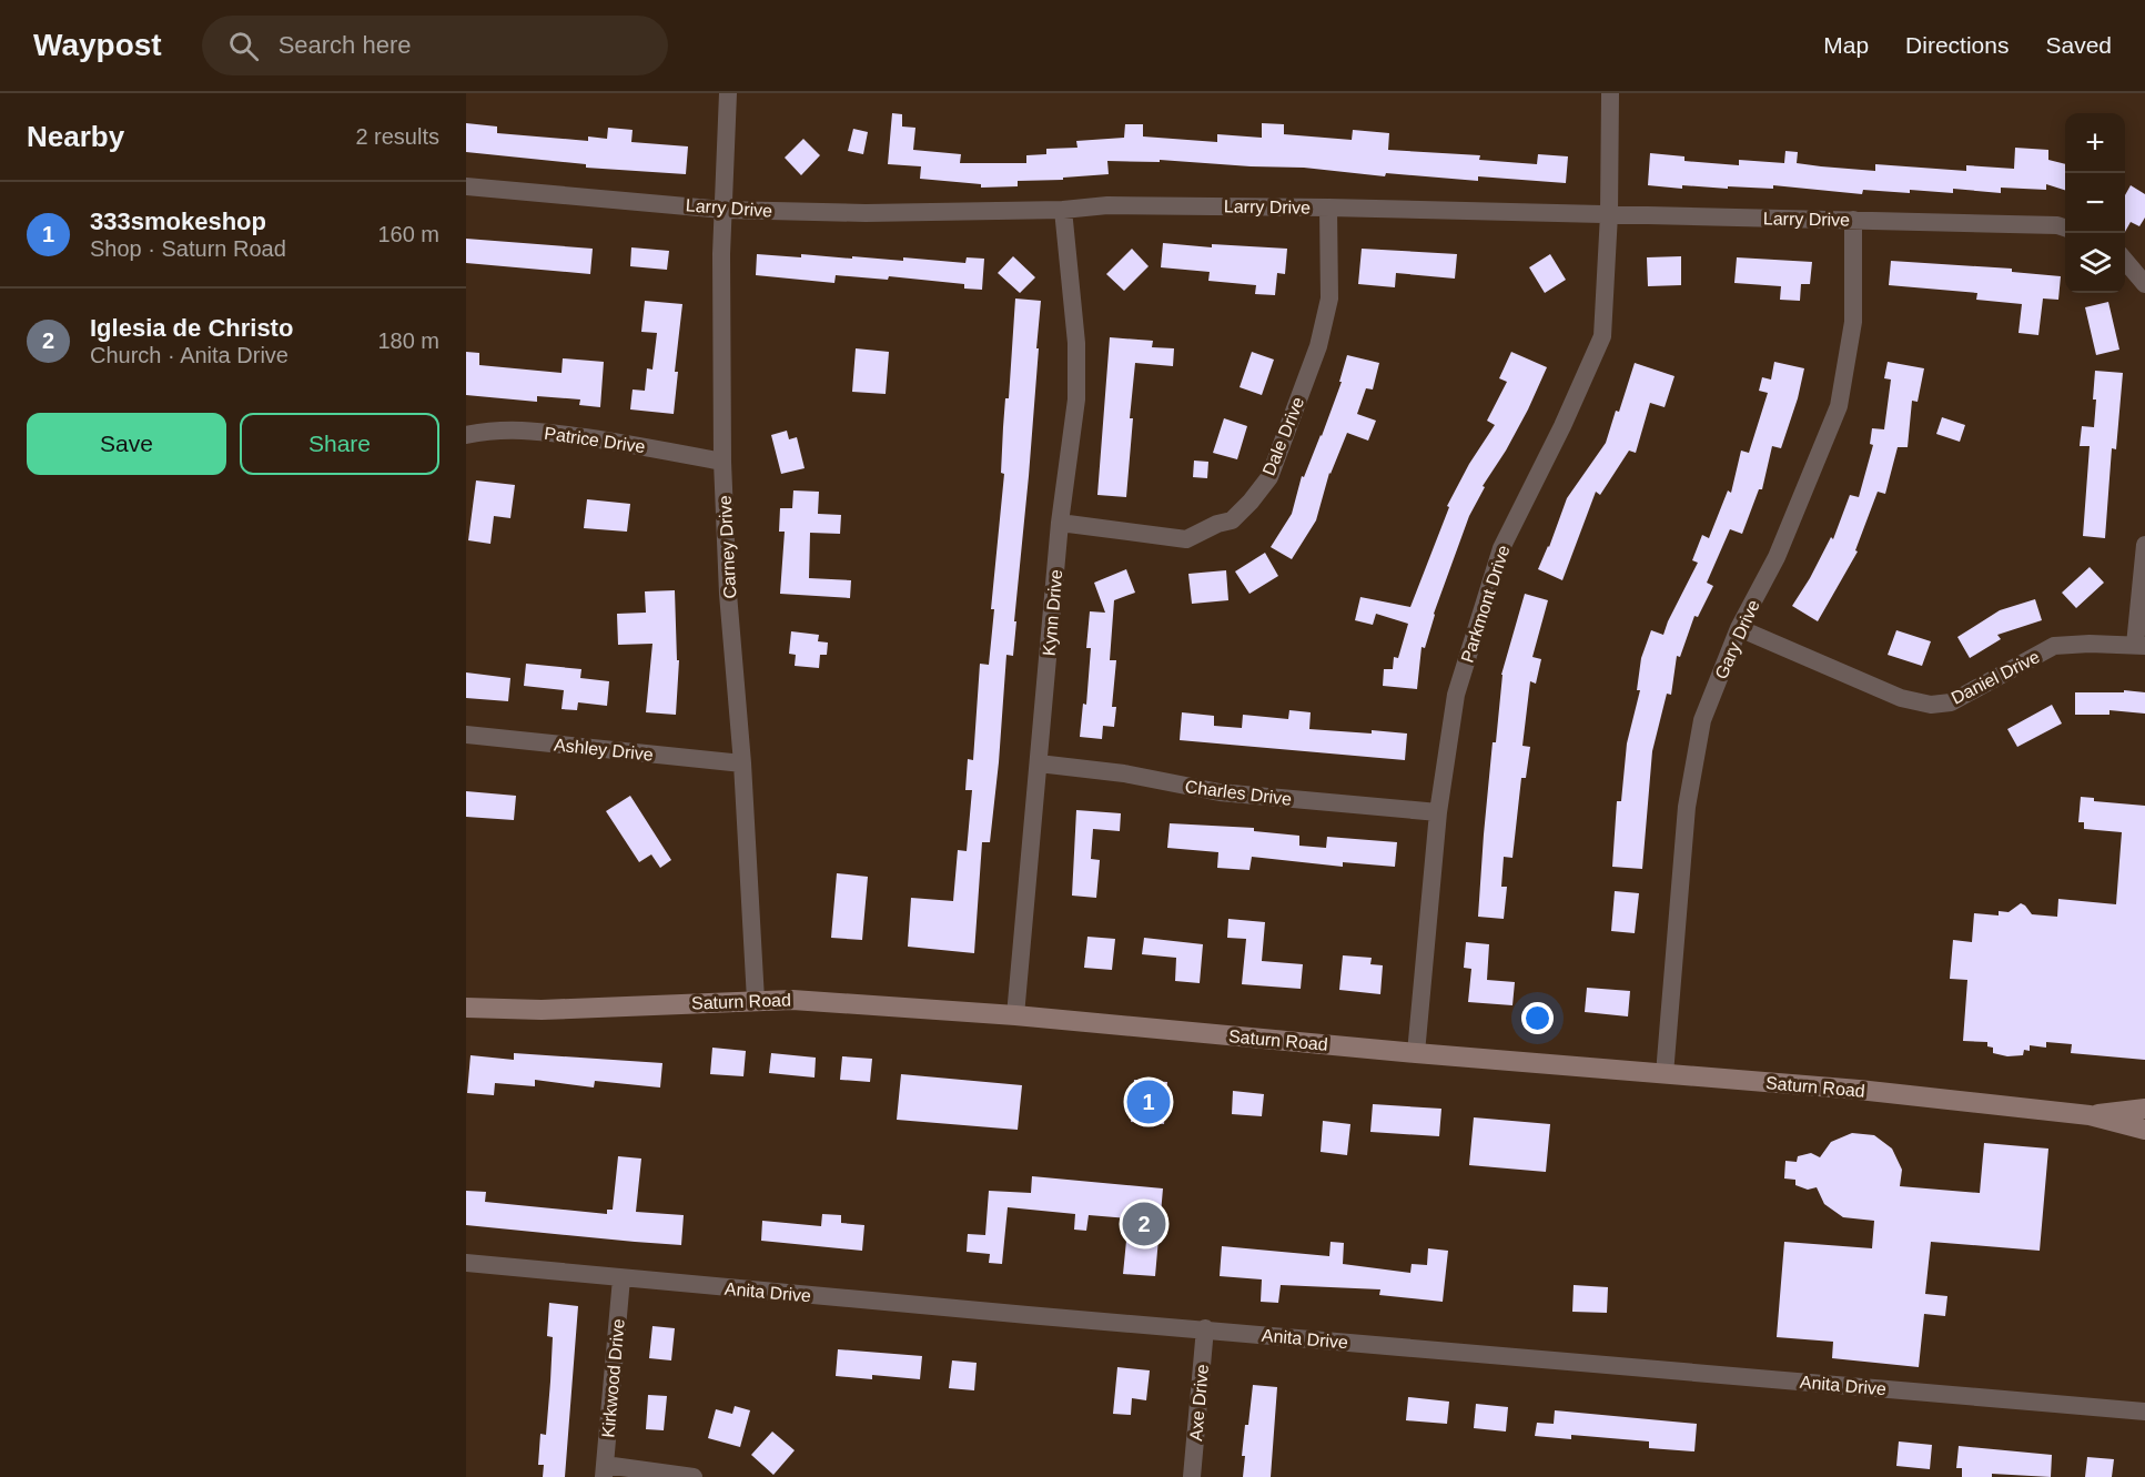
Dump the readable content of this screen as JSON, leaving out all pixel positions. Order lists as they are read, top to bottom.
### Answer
{
  "streets": {
    "street": [
      "Larry Drive",
      "Dale Drive",
      "Patrice Drive",
      "Carney Drive",
      "Parkmont Drive",
      "Kynn Drive",
      "Gary Drive",
      "Daniel Drive",
      "Ashley Drive",
      "Charles Drive",
      "Saturn Road",
      "Anita Drive",
      "Kirkwood Drive",
      "Axe Drive"
    ]
  },
  "crossings": [
    ["Larry Drive", "Dale Drive"],
    ["Larry Drive", "Carney Drive"],
    ["Larry Drive", "Parkmont Drive"],
    ["Larry Drive", "Kynn Drive"],
    ["Larry Drive", "Gary Drive"],
    ["Dale Drive", "Kynn Drive"],
    ["Patrice Drive", "Carney Drive"],
    ["Carney Drive", "Ashley Drive"],
    ["Carney Drive", "Saturn Road"],
    ["Parkmont Drive", "Charles Drive"],
    ["Parkmont Drive", "Saturn Road"],
    ["Kynn Drive", "Charles Drive"],
    ["Kynn Drive", "Saturn Road"],
    ["Gary Drive", "Daniel Drive"],
    ["Gary Drive", "Saturn Road"],
    ["Anita Drive", "Kirkwood Drive"],
    ["Anita Drive", "Axe Drive"]
  ],
  "page": {
    "header": "Waypost",
    "search": "Search here",
    "nav": ["Map", "Directions", "Saved"],
    "heading": ["Nearby", "2 results"],
    "map_buttons": ["+", "−"],
    "list": [
      {
        "mark": "1",
        "name": "333smokeshop",
        "note": "Shop · Saturn Road",
        "value": "160 m"
      },
      {
        "mark": "2",
        "name": "Iglesia de Christo",
        "note": "Church · Anita Drive",
        "value": "180 m"
      }
    ],
    "buttons": ["Save", "Share"],
    "pins": ["1", "2"]
  }
}
